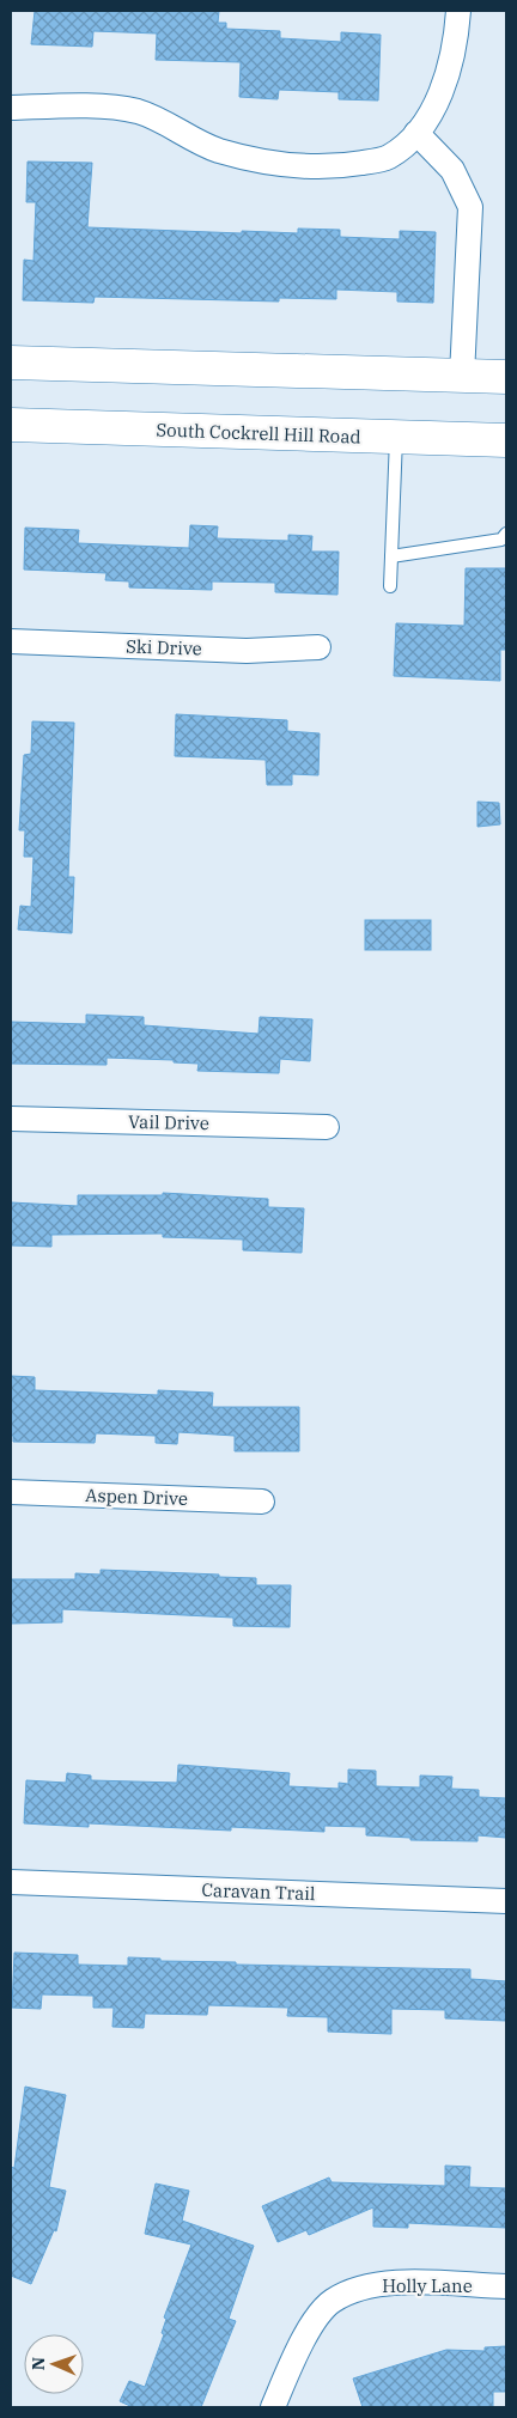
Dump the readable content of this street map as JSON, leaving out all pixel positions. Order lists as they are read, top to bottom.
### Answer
{
  "streets": {
    "main road": ["South Cockrell Hill Road"],
    "street": [
      "Ski Drive",
      "Vail Drive",
      "Aspen Drive",
      "Caravan Trail",
      "Holly Lane"
    ]
  },
  "north": "left"
}
